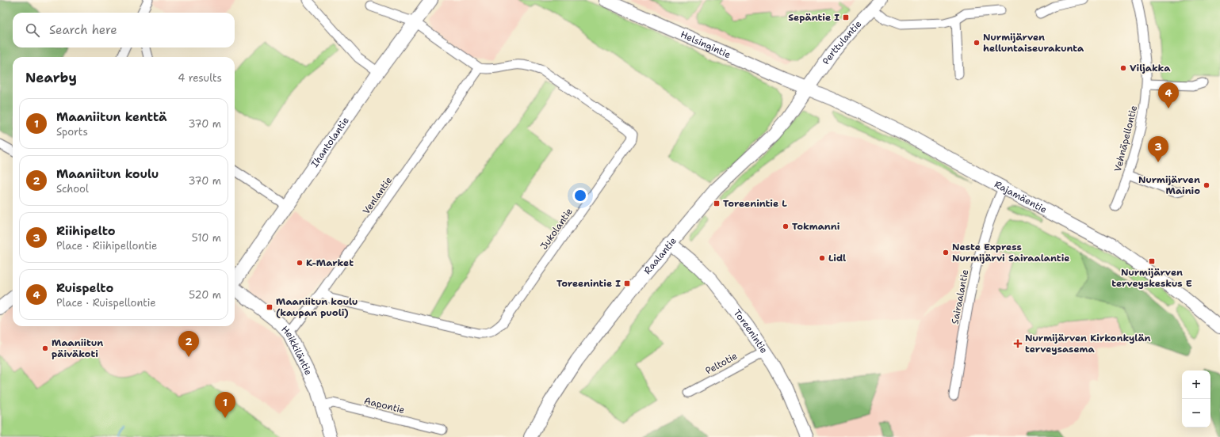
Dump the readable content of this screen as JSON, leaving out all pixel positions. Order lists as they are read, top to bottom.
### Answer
{
  "streets": {
    "street": [
      "Perttulantie",
      "Helsingintie",
      "Vehnäpellontie",
      "Ihantolantie",
      "Venlantie",
      "Rajamäentie",
      "Jukolantie",
      "Raalantie",
      "Sairaalantie",
      "Toreenintie",
      "Heikkiläntie",
      "Peltotie",
      "Aapontie"
    ]
  },
  "crossings": [
    ["Perttulantie", "Helsingintie"],
    ["Perttulantie", "Rajamäentie"],
    ["Perttulantie", "Raalantie"],
    ["Helsingintie", "Rajamäentie"],
    ["Helsingintie", "Raalantie"],
    ["Venlantie", "Jukolantie"],
    ["Venlantie", "Heikkiläntie"],
    ["Rajamäentie", "Raalantie"],
    ["Rajamäentie", "Sairaalantie"],
    ["Raalantie", "Toreenintie"],
    ["Toreenintie", "Peltotie"],
    ["Heikkiläntie", "Aapontie"]
  ],
  "places": {
    "transit": [
      "Sepäntie I",
      "Toreenintie L",
      "Nurmijärven terveyskeskus E",
      "Toreenintie I",
      "Maaniitun koulu (kaupan puoli)"
    ],
    "other": [
      "Nurmijärven helluntaiseurakunta",
      "Viljakka",
      "Nurmijärven Mainio",
      "Tokmanni",
      "Neste Express Nurmijärvi Sairaalantie",
      "Lidl",
      "K-Market",
      "Maaniitun päiväkoti"
    ],
    "health": ["Nurmijärven Kirkonkylän terveysasema"]
  },
  "page": {
    "search": "Search here",
    "heading": ["Nearby", "4 results"],
    "pins": [
      "4",
      "3",
      "2",
      "1"
    ],
    "list": [
      {
        "mark": "1",
        "name": "Maaniitun kenttä",
        "note": "Sports",
        "value": "370 m"
      },
      {
        "mark": "2",
        "name": "Maaniitun koulu",
        "note": "School",
        "value": "370 m"
      },
      {
        "mark": "3",
        "name": "Riihipelto",
        "note": "Place · Riihipellontie",
        "value": "510 m"
      },
      {
        "mark": "4",
        "name": "Ruispelto",
        "note": "Place · Ruispellontie",
        "value": "520 m"
      }
    ],
    "map_buttons": ["+", "−"]
  }
}
